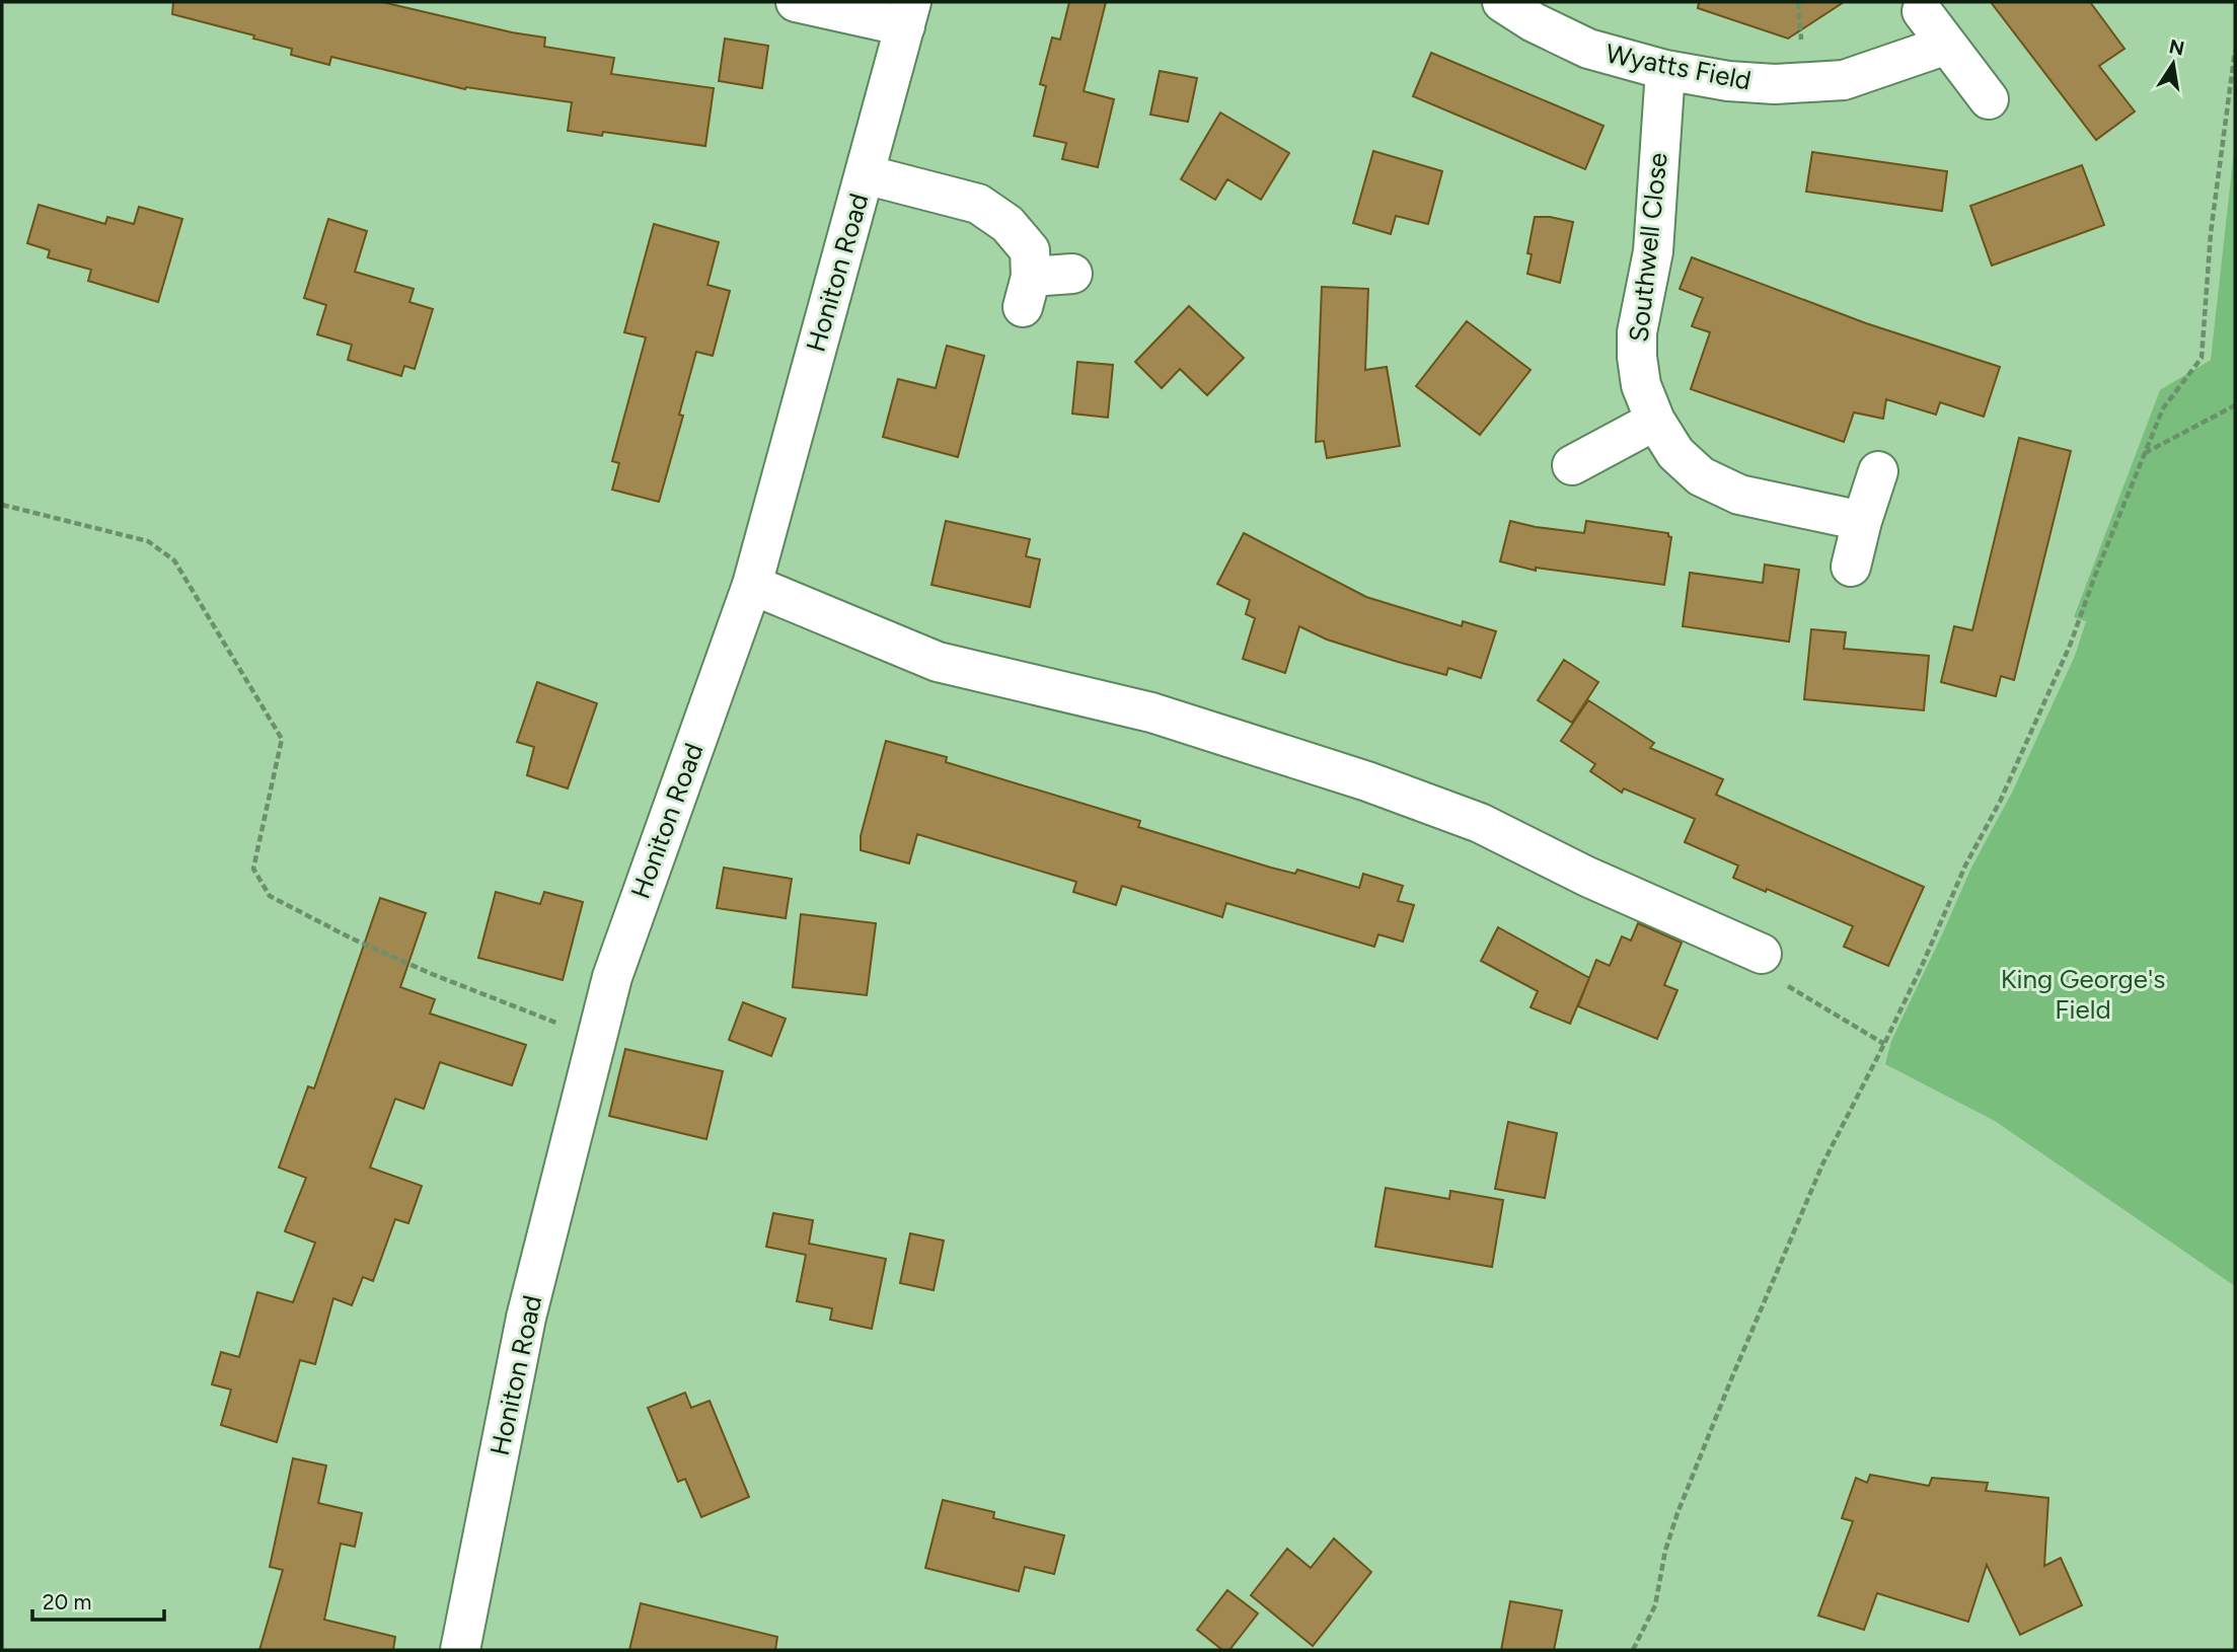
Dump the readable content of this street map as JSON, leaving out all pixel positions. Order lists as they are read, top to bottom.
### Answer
{
  "streets": {
    "street": ["Wyatts Field", "Southwell Close", "Honiton Road"]
  },
  "crossings": [
    ["Wyatts Field", "Southwell Close"]
  ],
  "parks": ["King George's Field"],
  "scale_bar": "20 m",
  "north": "top"
}
